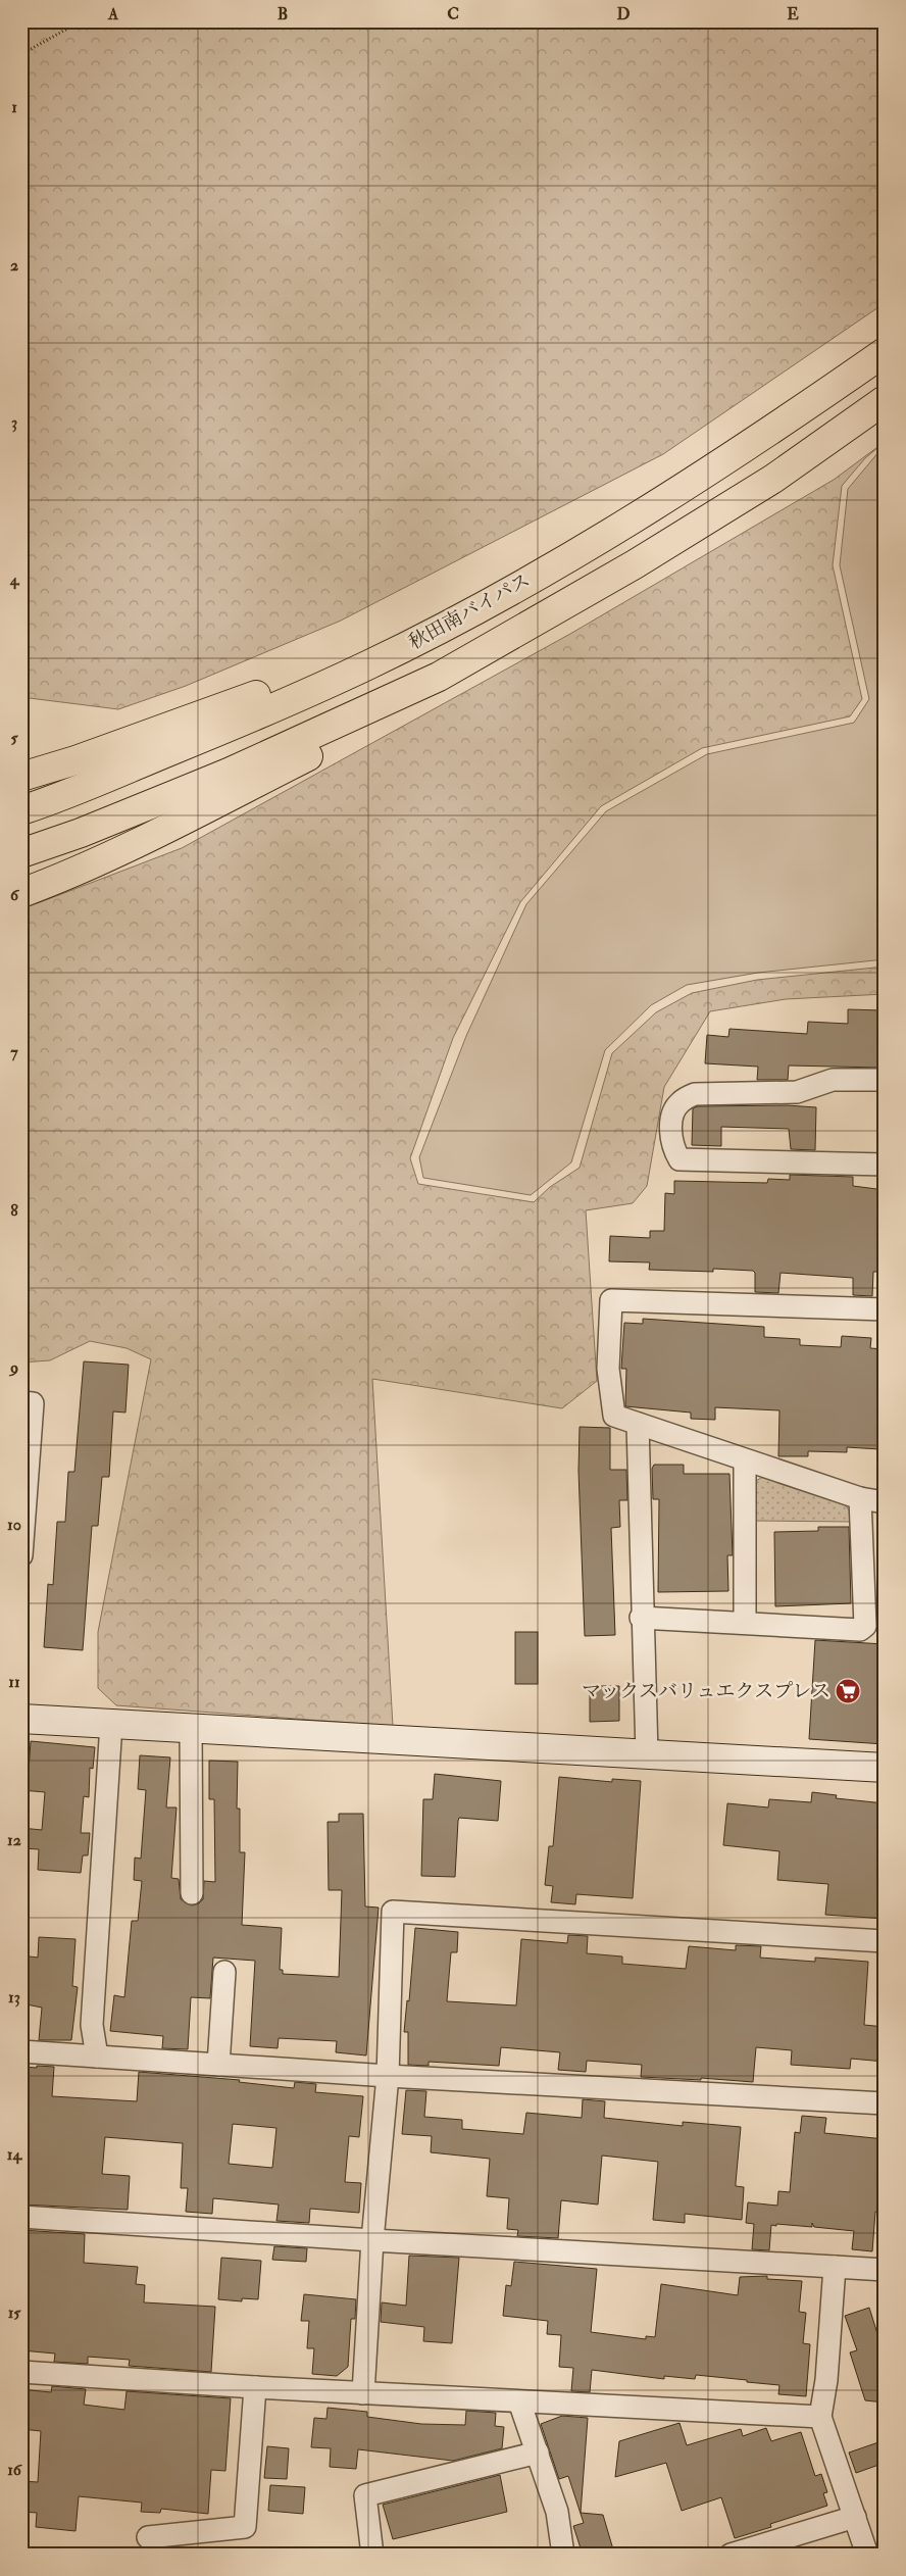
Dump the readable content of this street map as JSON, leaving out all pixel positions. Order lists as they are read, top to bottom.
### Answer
{
  "streets": {
    "highway": ["秋田南バイパス"]
  },
  "places": {
    "supermarket": ["マックスバリュエクスプレス"]
  },
  "grid": {
    "columns": [
      "A",
      "B",
      "C",
      "D",
      "E"
    ],
    "rows": [
      "1",
      "2",
      "3",
      "4",
      "5",
      "6",
      "7",
      "8",
      "9",
      "10",
      "11",
      "12",
      "13",
      "14",
      "15",
      "16"
    ]
  }
}
